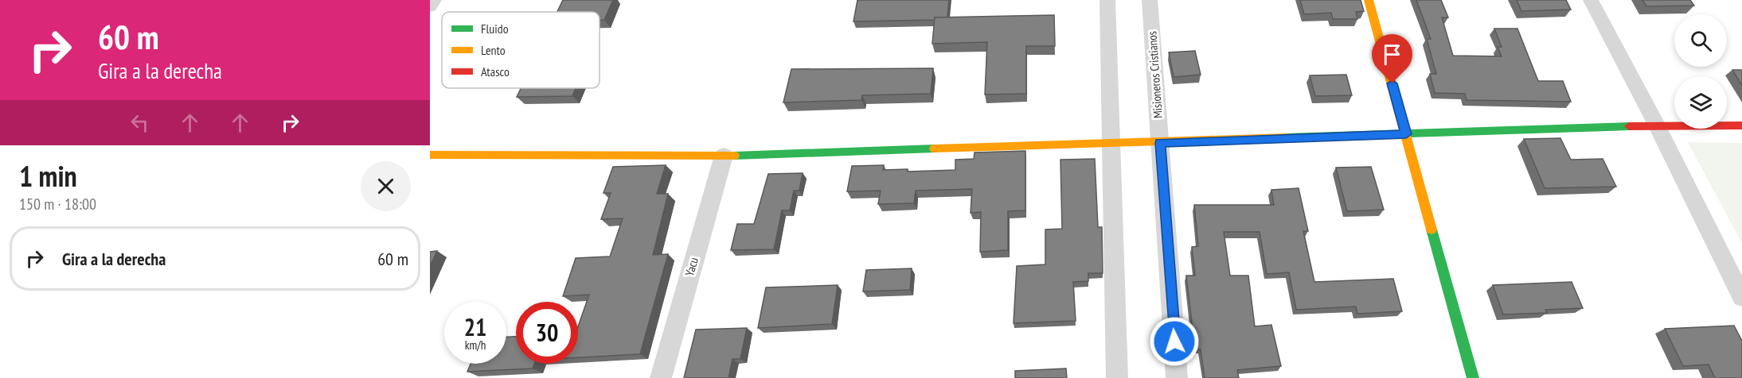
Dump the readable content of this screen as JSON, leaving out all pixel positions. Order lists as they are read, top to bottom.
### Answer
{
  "streets": {
    "street": ["Misioneros Cristianos", "Yacu"]
  },
  "legend": ["Fluido", "Lento", "Atasco"],
  "page": {
    "turn": ["60 m", "Gira a la derecha"],
    "heading": ["1 min", "150 m · 18:00"],
    "list": [
      {
        "name": "Gira a la derecha",
        "value": "60 m"
      }
    ],
    "speed": "21 km/h",
    "limit": "30"
  }
}
